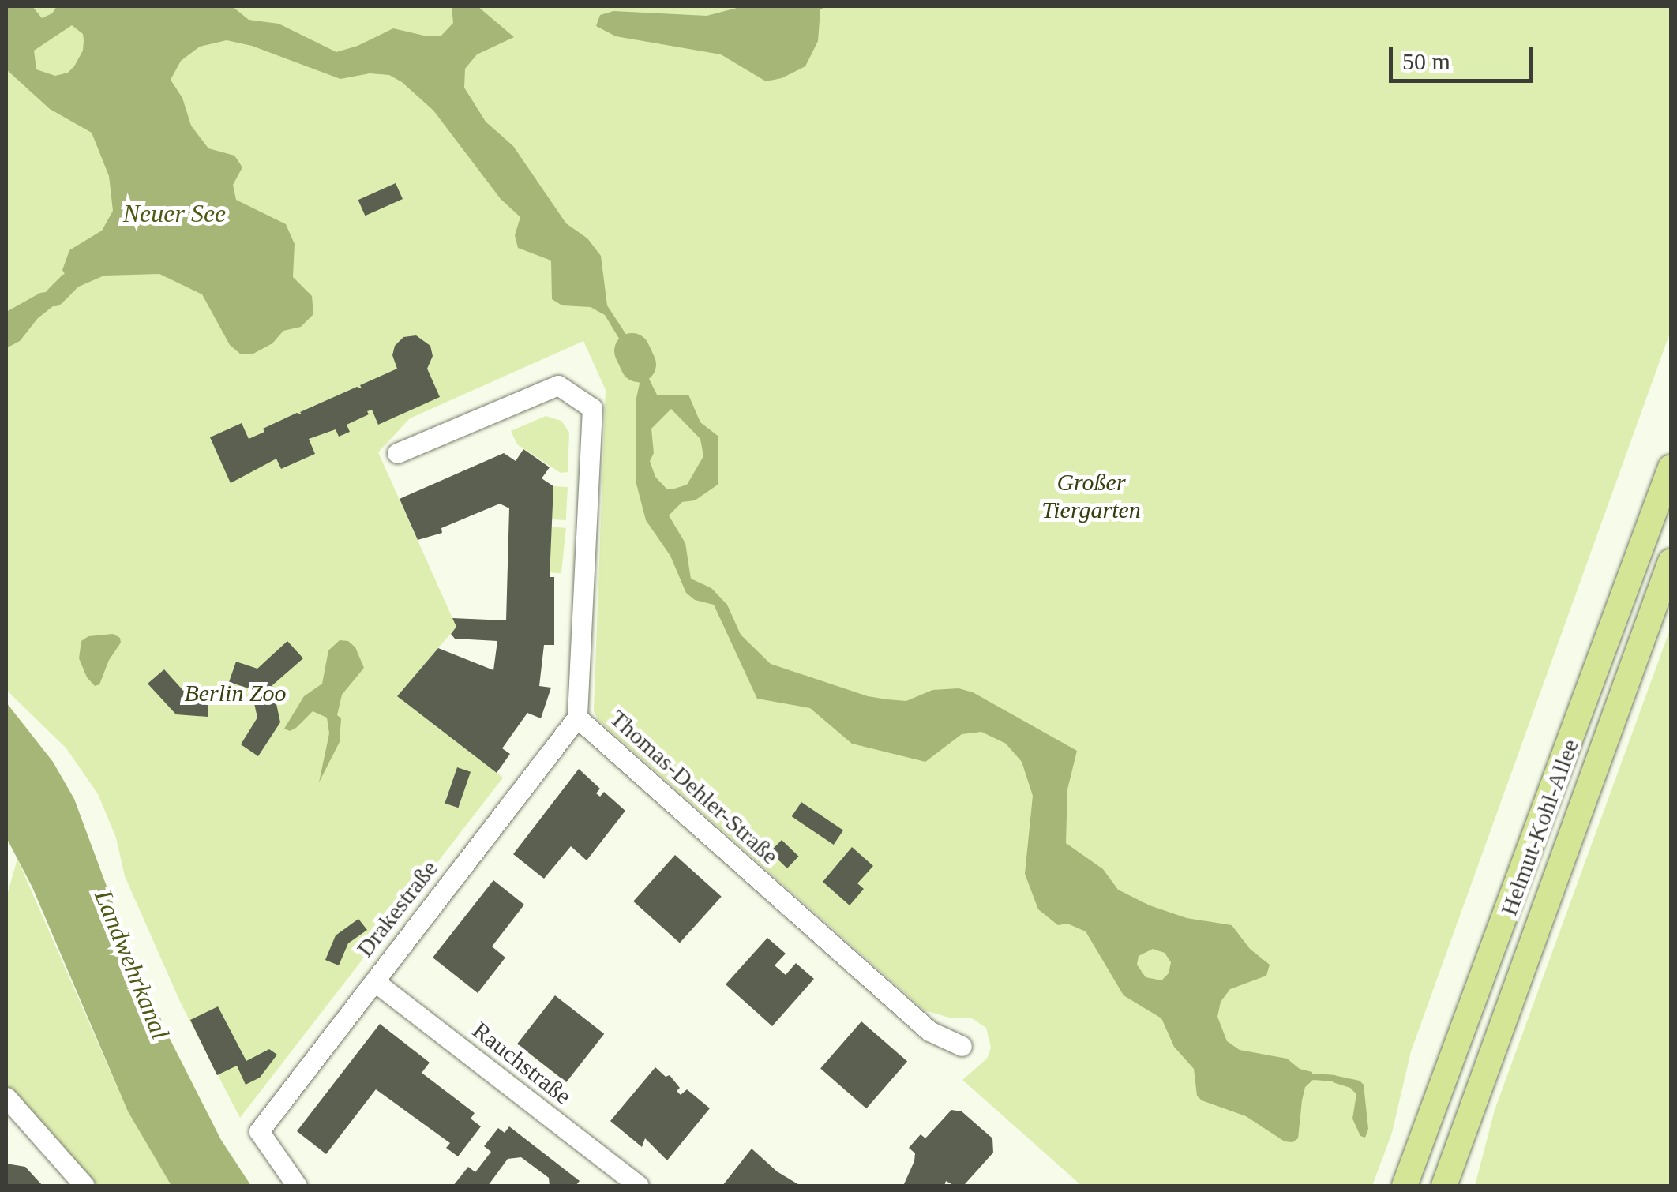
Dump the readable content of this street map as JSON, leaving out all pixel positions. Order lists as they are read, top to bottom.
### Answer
{
  "streets": {
    "main road": ["Helmut-Kohl-Allee"],
    "street": ["Thomas-Dehler-Straße", "Drakestraße", "Rauchstraße"]
  },
  "crossings": [
    ["Thomas-Dehler-Straße", "Drakestraße"],
    ["Drakestraße", "Rauchstraße"]
  ],
  "water": ["Neuer See", "Landwehrkanal"],
  "parks": ["Großer Tiergarten", "Berlin Zoo"],
  "scale_bar": "50 m"
}
